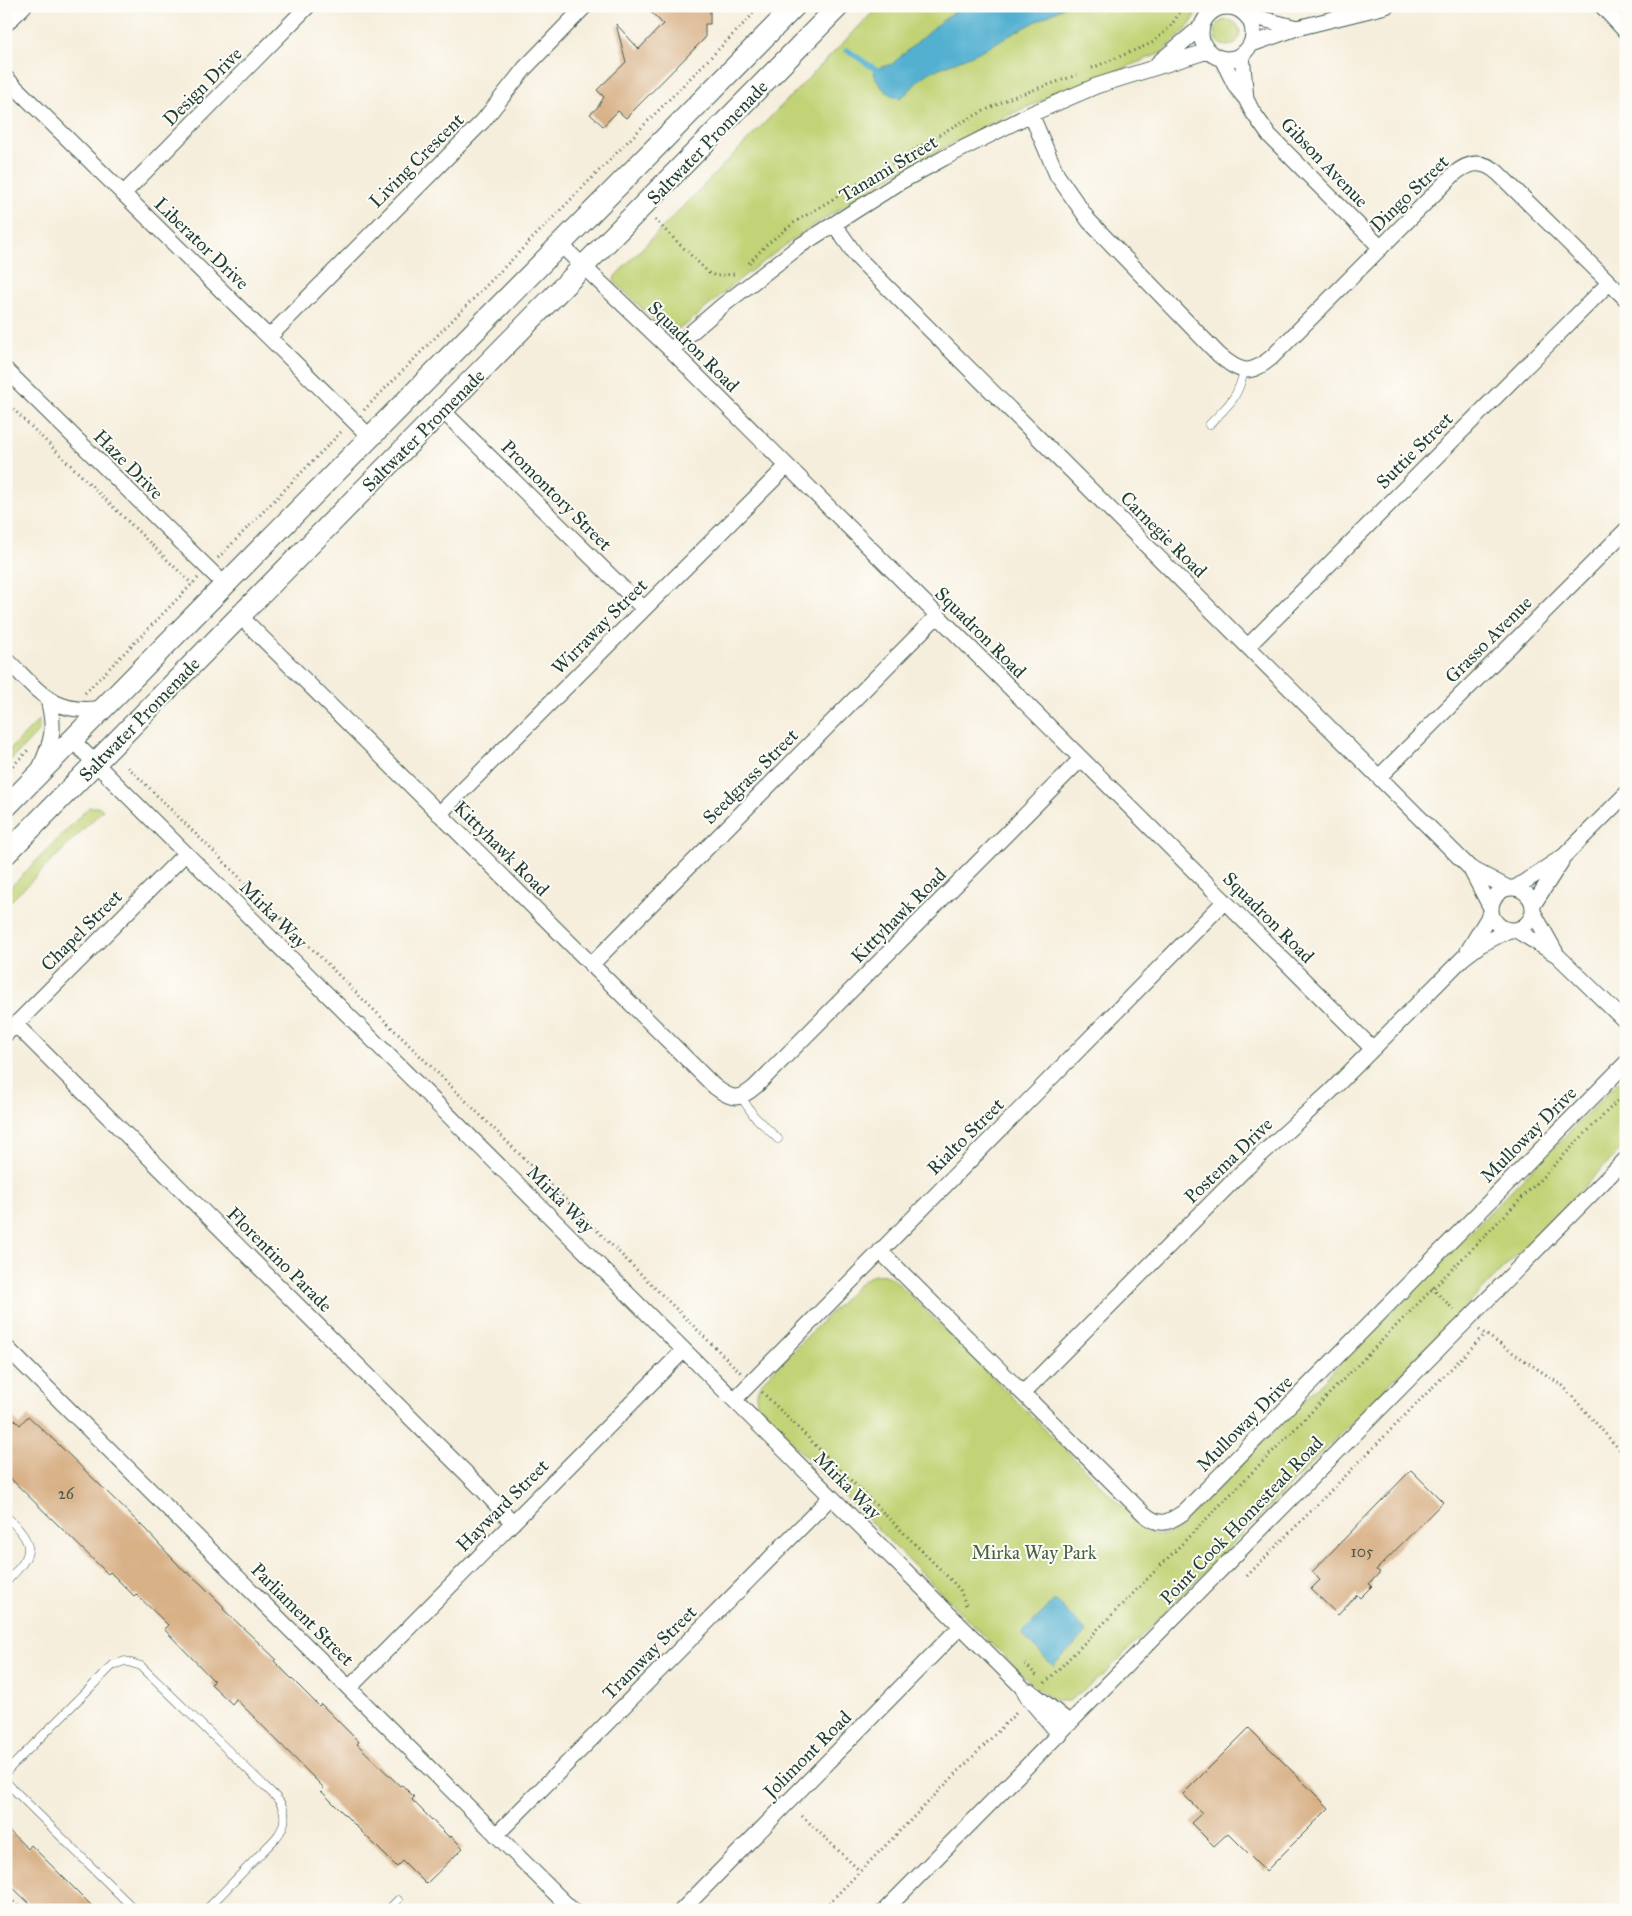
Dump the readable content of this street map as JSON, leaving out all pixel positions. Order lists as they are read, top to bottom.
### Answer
{
  "streets": {
    "street": [
      "Design Drive",
      "Saltwater Promenade",
      "Living Crescent",
      "Gibson Avenue",
      "Tanami Street",
      "Dingo Street",
      "Liberator Drive",
      "Squadron Road",
      "Suttie Street",
      "Haze Drive",
      "Promontory Street",
      "Carnegie Road",
      "Wirraway Street",
      "Grasso Avenue",
      "Seedgrass Street",
      "Kittyhawk Road",
      "Mirka Way",
      "Chapel Street",
      "Mulloway Drive",
      "Rialto Street",
      "Postema Drive",
      "Florentino Parade",
      "Hayward Street",
      "Point Cook Homestead Road",
      "Parliament Street",
      "Tramway Street",
      "Jolimont Road"
    ]
  },
  "crossings": [
    ["Design Drive", "Liberator Drive"],
    ["Saltwater Promenade", "Liberator Drive"],
    ["Saltwater Promenade", "Squadron Road"],
    ["Saltwater Promenade", "Haze Drive"],
    ["Saltwater Promenade", "Promontory Street"],
    ["Saltwater Promenade", "Kittyhawk Road"],
    ["Saltwater Promenade", "Mirka Way"],
    ["Living Crescent", "Liberator Drive"],
    ["Gibson Avenue", "Tanami Street"],
    ["Gibson Avenue", "Dingo Street"],
    ["Tanami Street", "Squadron Road"],
    ["Tanami Street", "Carnegie Road"],
    ["Dingo Street", "Suttie Street"],
    ["Squadron Road", "Wirraway Street"],
    ["Squadron Road", "Seedgrass Street"],
    ["Squadron Road", "Kittyhawk Road"],
    ["Squadron Road", "Rialto Street"],
    ["Squadron Road", "Postema Drive"],
    ["Suttie Street", "Carnegie Road"],
    ["Promontory Street", "Wirraway Street"],
    ["Carnegie Road", "Grasso Avenue"],
    ["Carnegie Road", "Postema Drive"],
    ["Wirraway Street", "Kittyhawk Road"],
    ["Seedgrass Street", "Kittyhawk Road"],
    ["Mirka Way", "Chapel Street"],
    ["Mirka Way", "Rialto Street"],
    ["Mirka Way", "Hayward Street"],
    ["Mirka Way", "Point Cook Homestead Road"],
    ["Mirka Way", "Tramway Street"],
    ["Mirka Way", "Jolimont Road"],
    ["Chapel Street", "Florentino Parade"],
    ["Mulloway Drive", "Rialto Street"],
    ["Mulloway Drive", "Postema Drive"],
    ["Florentino Parade", "Hayward Street"],
    ["Hayward Street", "Parliament Street"],
    ["Parliament Street", "Tramway Street"]
  ],
  "parks": ["Mirka Way Park"],
  "house_numbers": ["26", "105"]
}
